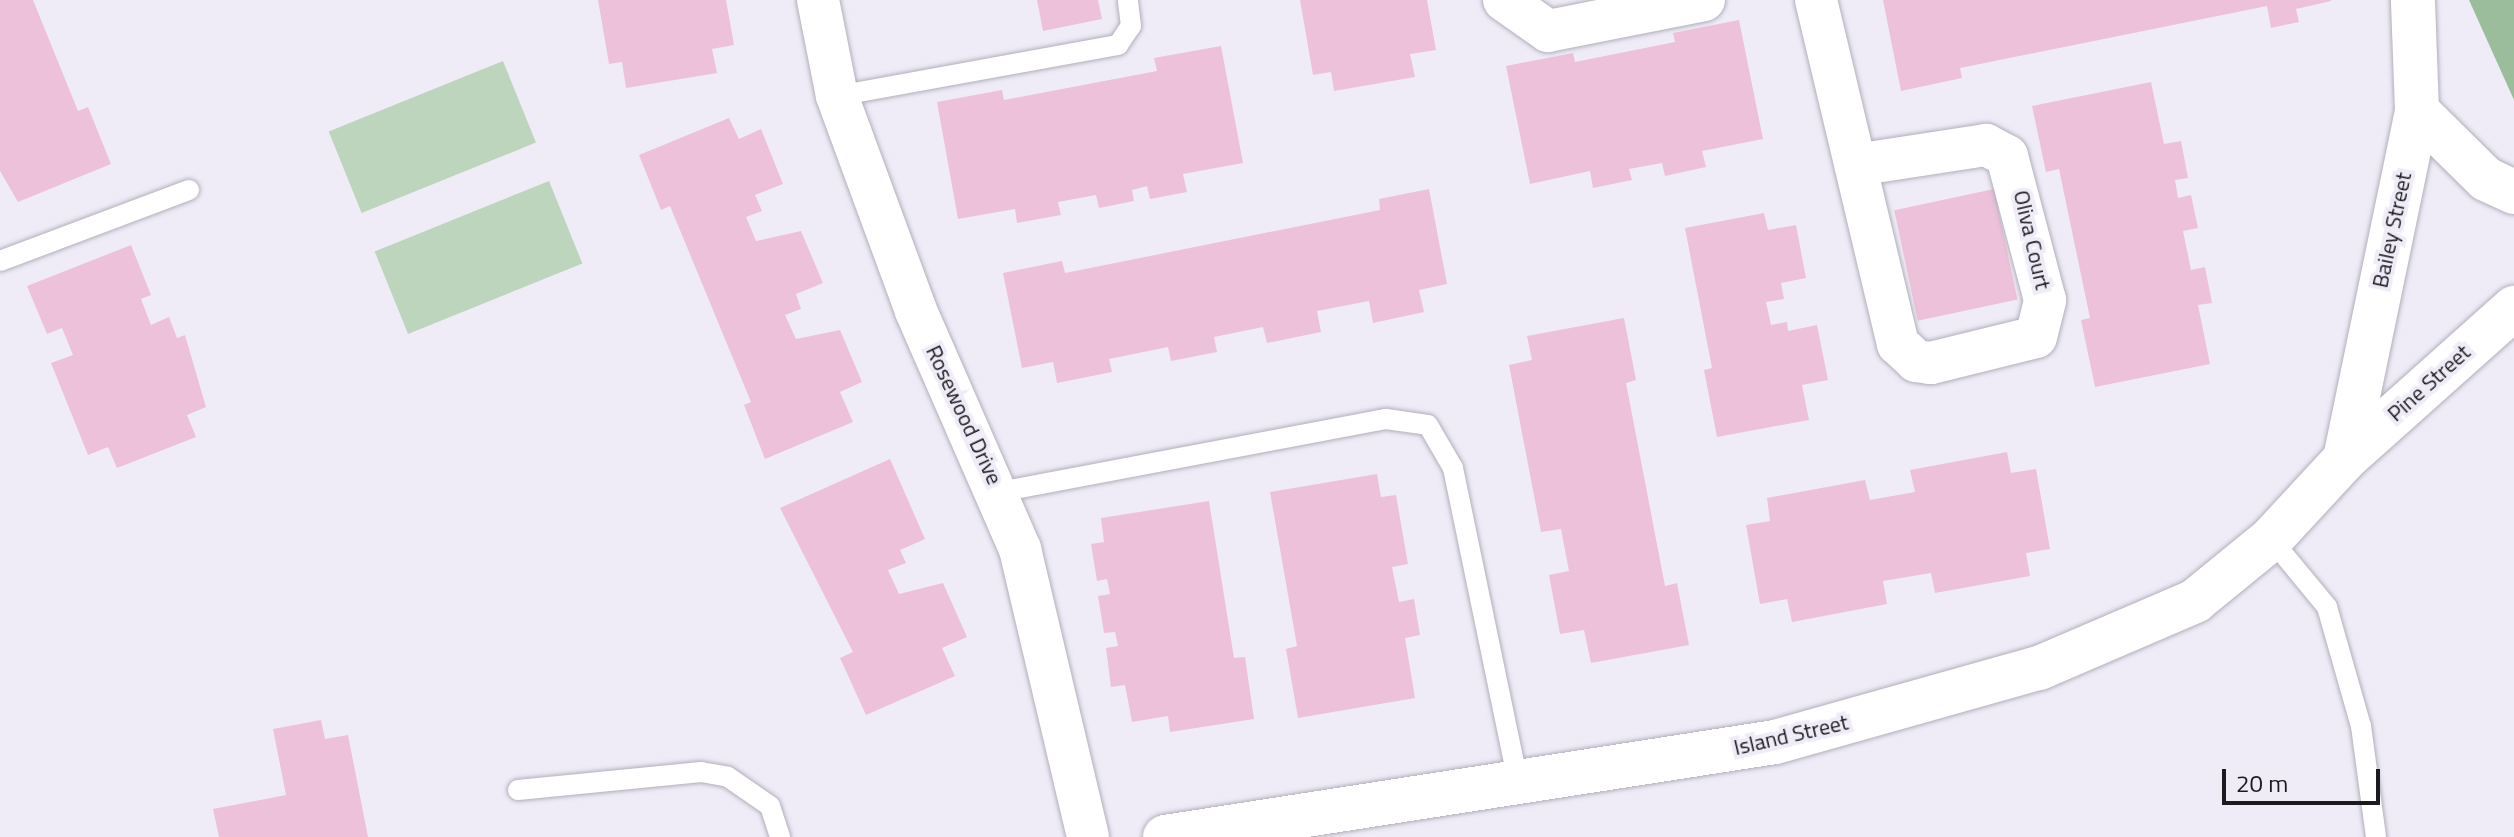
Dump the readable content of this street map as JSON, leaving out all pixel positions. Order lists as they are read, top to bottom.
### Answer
{
  "streets": {
    "street": [
      "Bailey Street",
      "Oliva Court",
      "Pine Street",
      "Rosewood Drive",
      "Island Street"
    ]
  },
  "crossings": [
    ["Bailey Street", "Pine Street"],
    ["Bailey Street", "Island Street"],
    ["Pine Street", "Island Street"]
  ],
  "scale_bar": "20 m"
}
